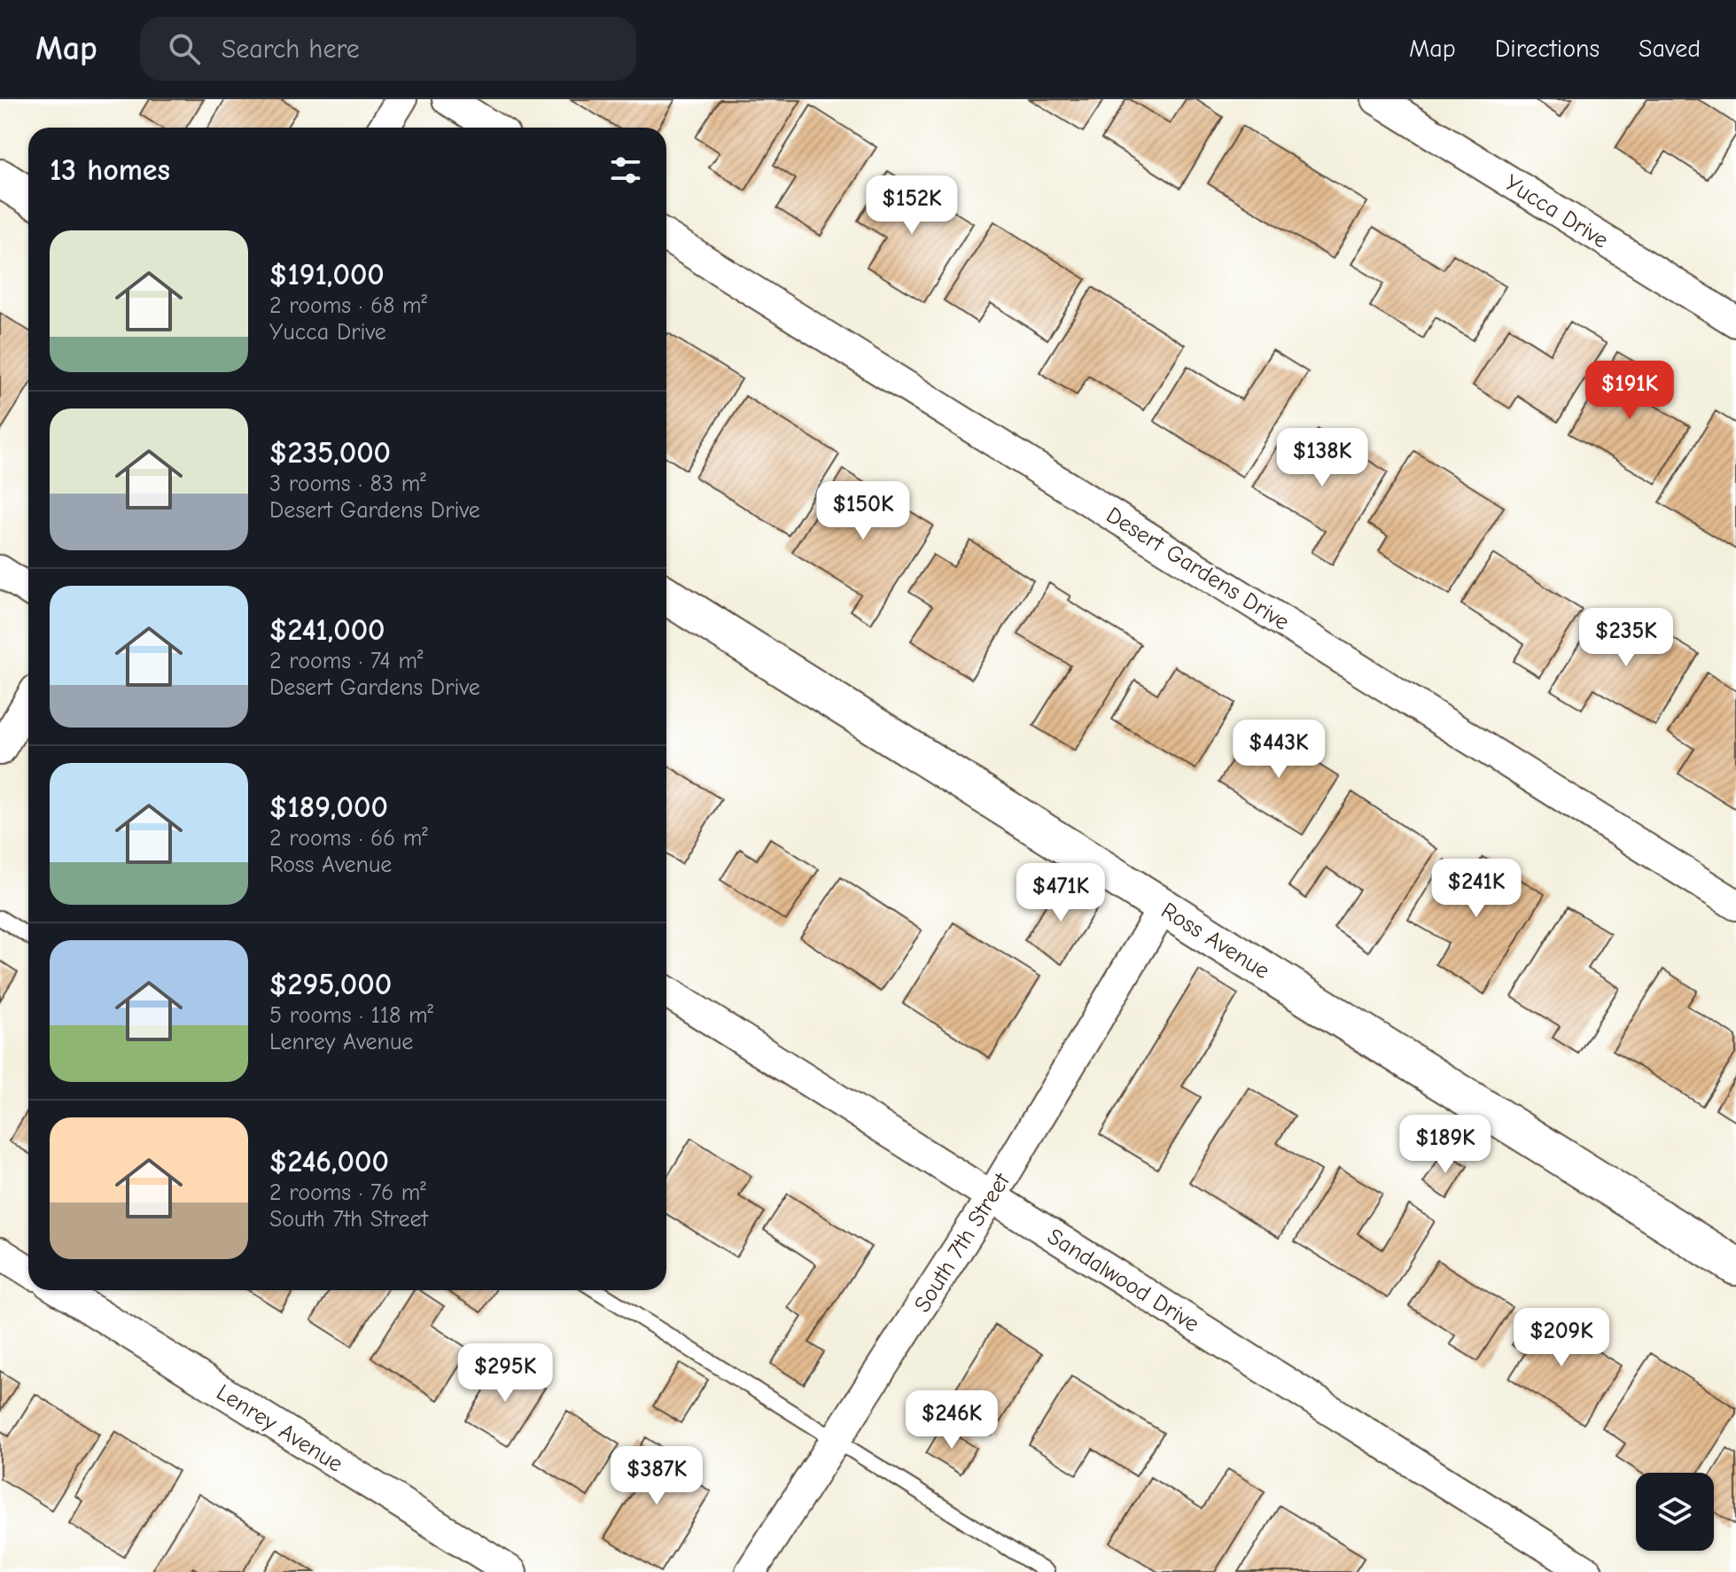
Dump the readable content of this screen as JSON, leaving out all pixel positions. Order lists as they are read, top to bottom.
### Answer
{
  "streets": {
    "street": [
      "Yucca Drive",
      "Desert Gardens Drive",
      "Ross Avenue",
      "South 7th Street",
      "Sandalwood Drive",
      "Lenrey Avenue"
    ]
  },
  "crossings": [
    ["Ross Avenue", "South 7th Street"],
    ["South 7th Street", "Sandalwood Drive"]
  ],
  "page": {
    "header": "Map",
    "search": "Search here",
    "nav": ["Map", "Directions", "Saved"],
    "heading": "13 homes",
    "price": [
      "$152K",
      "$191K",
      "$138K",
      "$150K",
      "$235K",
      "$443K",
      "$241K",
      "$471K",
      "$189K",
      "$209K",
      "$295K",
      "$246K",
      "$387K"
    ],
    "list": [
      {
        "name": "$191,000",
        "note": "2 rooms · 68 m² · Yucca Drive"
      },
      {
        "name": "$235,000",
        "note": "3 rooms · 83 m² · Desert Gardens Drive"
      },
      {
        "name": "$241,000",
        "note": "2 rooms · 74 m² · Desert Gardens Drive"
      },
      {
        "name": "$189,000",
        "note": "2 rooms · 66 m² · Ross Avenue"
      },
      {
        "name": "$295,000",
        "note": "5 rooms · 118 m² · Lenrey Avenue"
      },
      {
        "name": "$246,000",
        "note": "2 rooms · 76 m² · South 7th Street"
      }
    ]
  }
}
